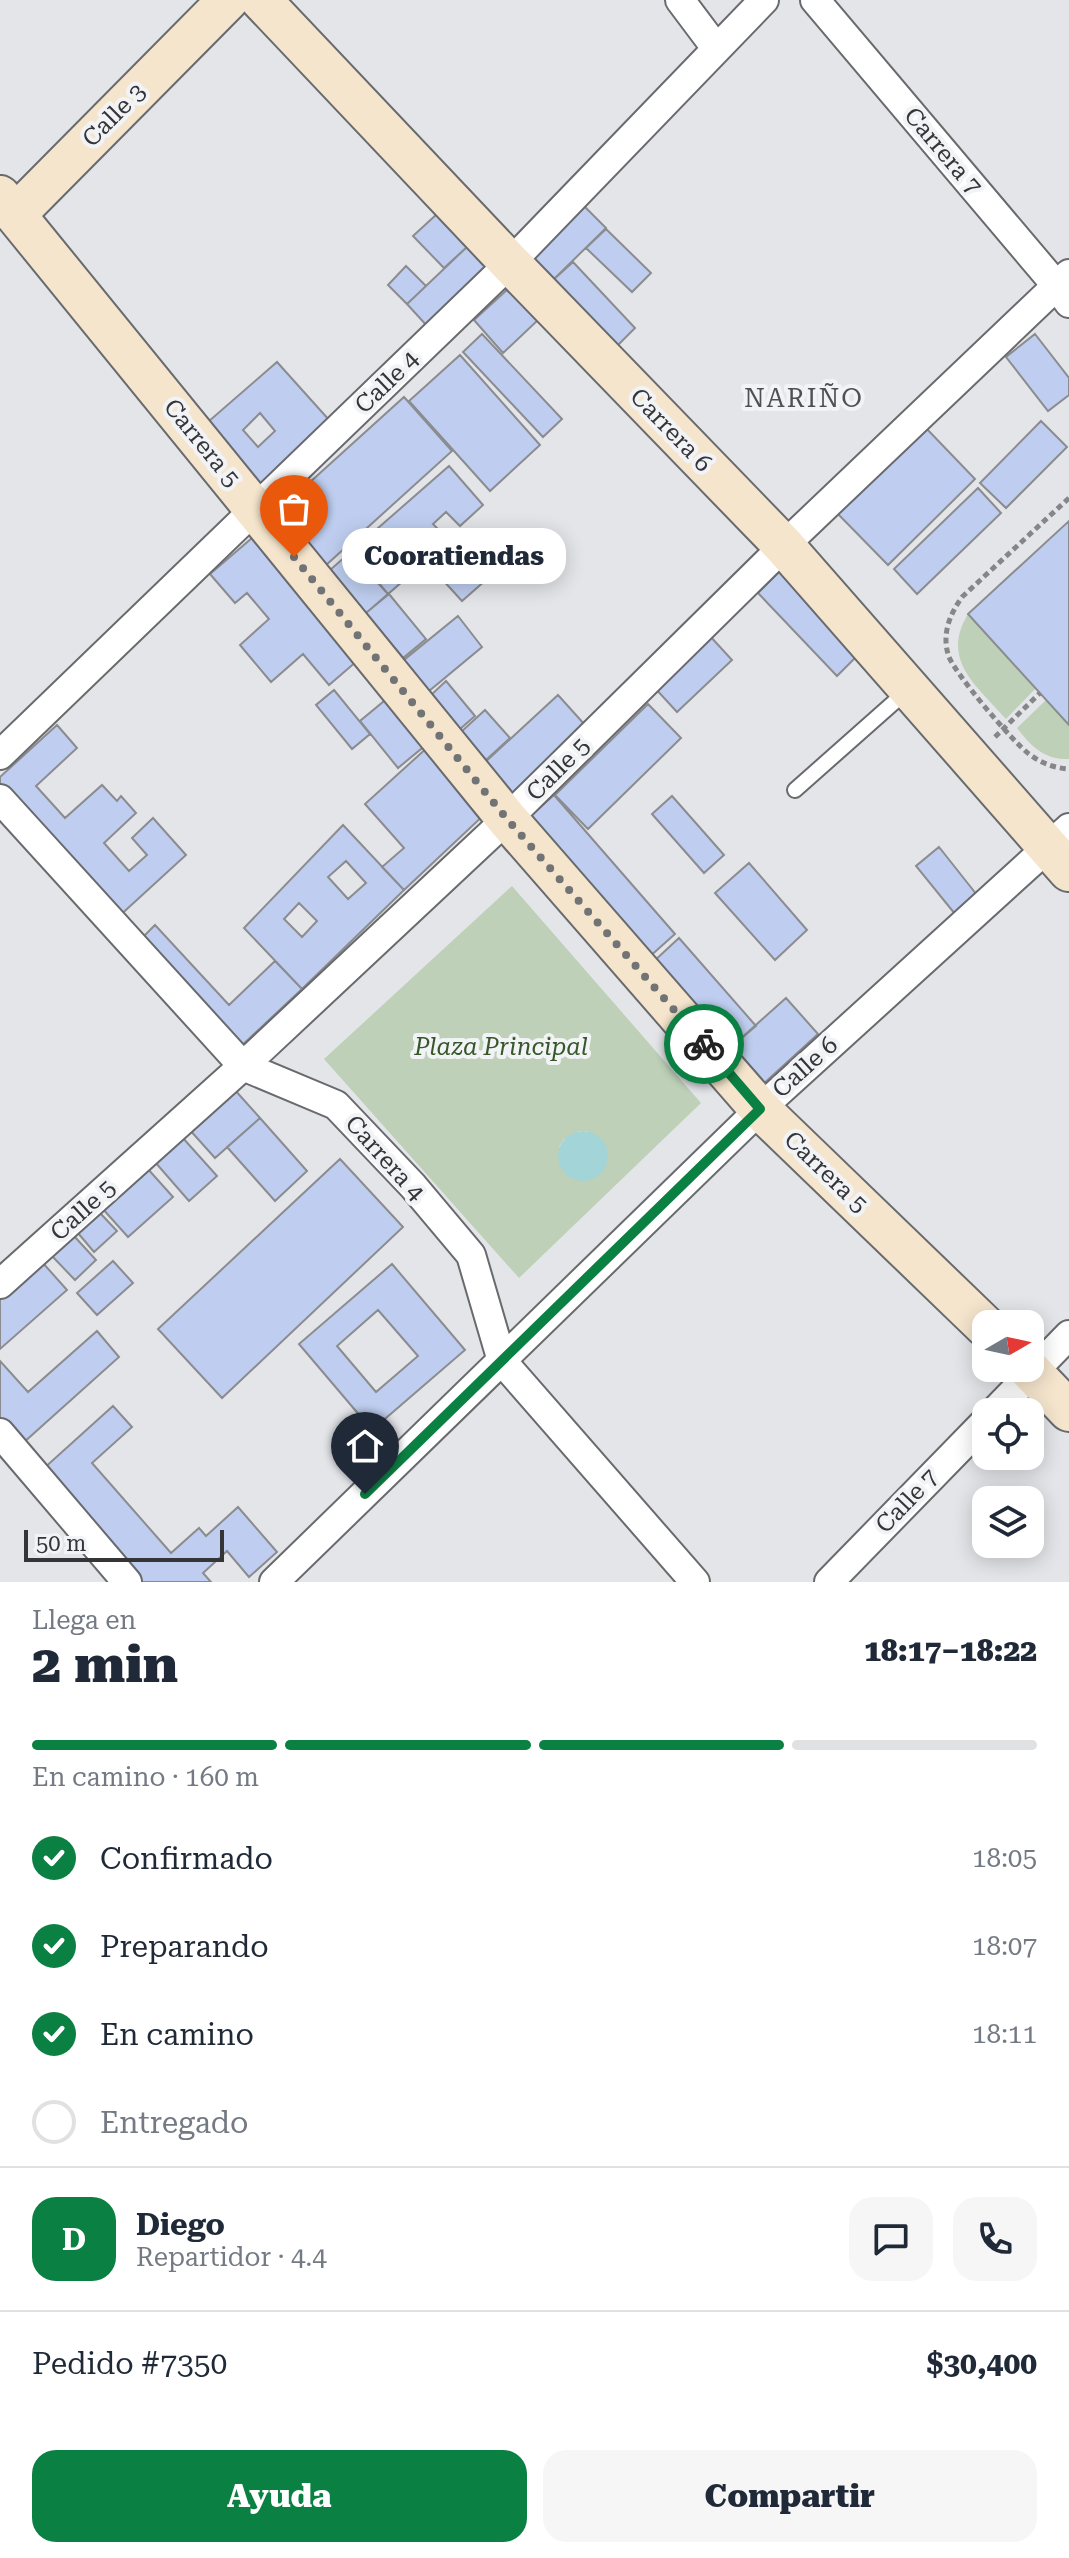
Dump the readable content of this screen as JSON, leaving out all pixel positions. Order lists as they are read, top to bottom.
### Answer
{
  "streets": {
    "street": [
      "Calle 3",
      "Carrera 7",
      "Calle 4",
      "Carrera 6",
      "Carrera 5",
      "Calle 5",
      "Calle 6",
      "Carrera 4",
      "Calle 7"
    ]
  },
  "crossings": [
    ["Calle 3", "Carrera 5"],
    ["Carrera 7", "Calle 5"],
    ["Calle 4", "Carrera 6"],
    ["Calle 4", "Carrera 5"],
    ["Carrera 6", "Calle 5"],
    ["Carrera 6", "Calle 6"],
    ["Carrera 5", "Calle 5"],
    ["Carrera 5", "Calle 6"],
    ["Calle 5", "Carrera 4"],
    ["Calle 6", "Carrera 4"]
  ],
  "districts": ["NARIÑO"],
  "parks": ["Plaza Principal"],
  "places": ["Cooratiendas"],
  "scale_bar": "50 m",
  "north": "right",
  "page": {
    "bubble": "Cooratiendas",
    "scale": "50 m",
    "heading": ["2 min", "Llega en", "18:17–18:22"],
    "panel": [
      "Diego",
      "Repartidor · 4.4",
      "Pedido #7350",
      "$30,400"
    ],
    "bar": "En camino · 160 m",
    "list": [
      ["Confirmado", "18:05"],
      ["Preparando", "18:07"],
      ["En camino", "18:11"],
      "Entregado"
    ],
    "round": "D",
    "buttons": ["Ayuda", "Compartir"]
  }
}
